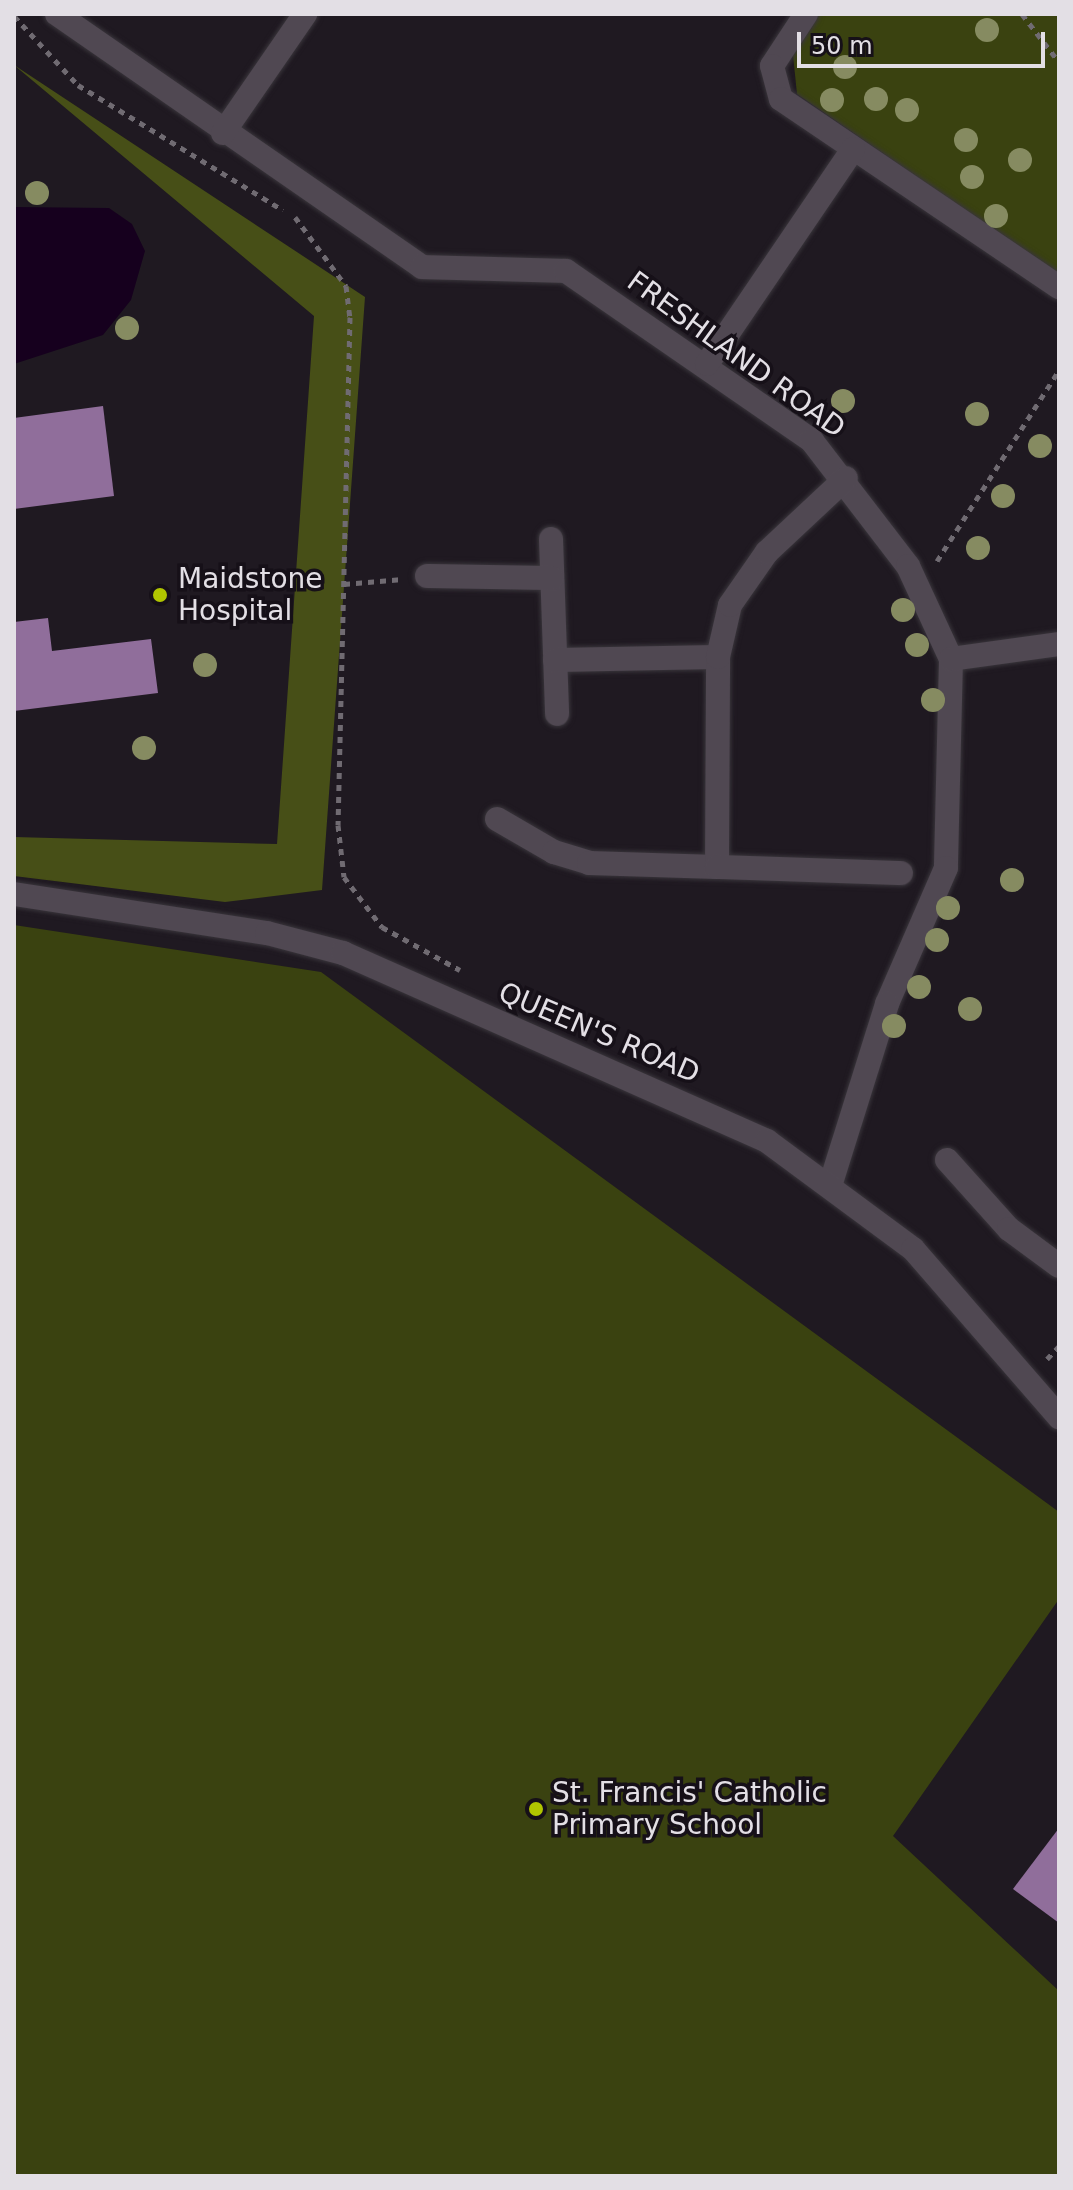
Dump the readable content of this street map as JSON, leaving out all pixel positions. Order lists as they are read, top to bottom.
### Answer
{
  "streets": {
    "street": ["FRESHLAND ROAD", "QUEEN'S ROAD"]
  },
  "crossings": [
    ["FRESHLAND ROAD", "QUEEN'S ROAD"]
  ],
  "places": ["Maidstone Hospital", "St. Francis' Catholic Primary School"],
  "scale_bar": "50 m"
}
